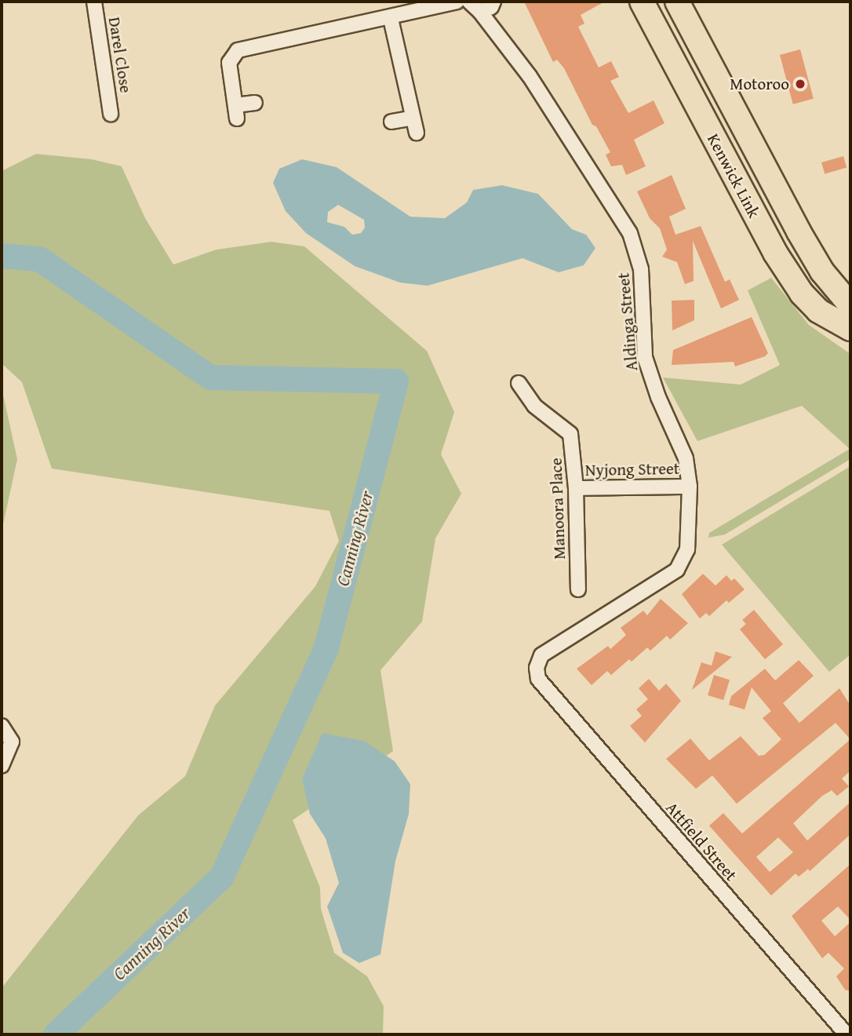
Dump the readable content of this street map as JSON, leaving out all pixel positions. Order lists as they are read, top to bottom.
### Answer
{
  "streets": {
    "highway": ["Kenwick Link"],
    "street": [
      "Darel Close",
      "Aldinga Street",
      "Nyjong Street",
      "Manoora Place",
      "Attfield Street"
    ]
  },
  "crossings": [
    ["Aldinga Street", "Nyjong Street"],
    ["Aldinga Street", "Attfield Street"],
    ["Nyjong Street", "Manoora Place"]
  ],
  "water": ["Canning River"],
  "places": ["Motoroo"]
}
